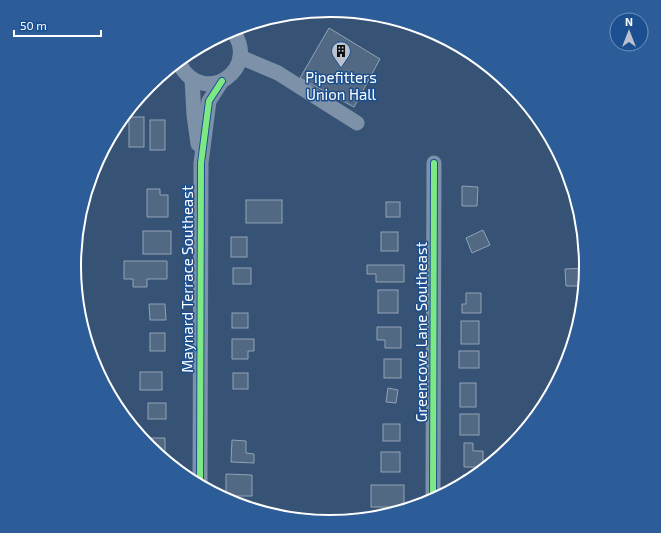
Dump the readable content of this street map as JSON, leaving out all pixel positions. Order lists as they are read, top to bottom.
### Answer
{
  "streets": {
    "street": ["Maynard Terrace Southeast", "Greencove Lane Southeast"]
  },
  "places": {
    "building": ["Pipefitters Union Hall"]
  },
  "scale_bar": "50 m",
  "north": "top"
}
